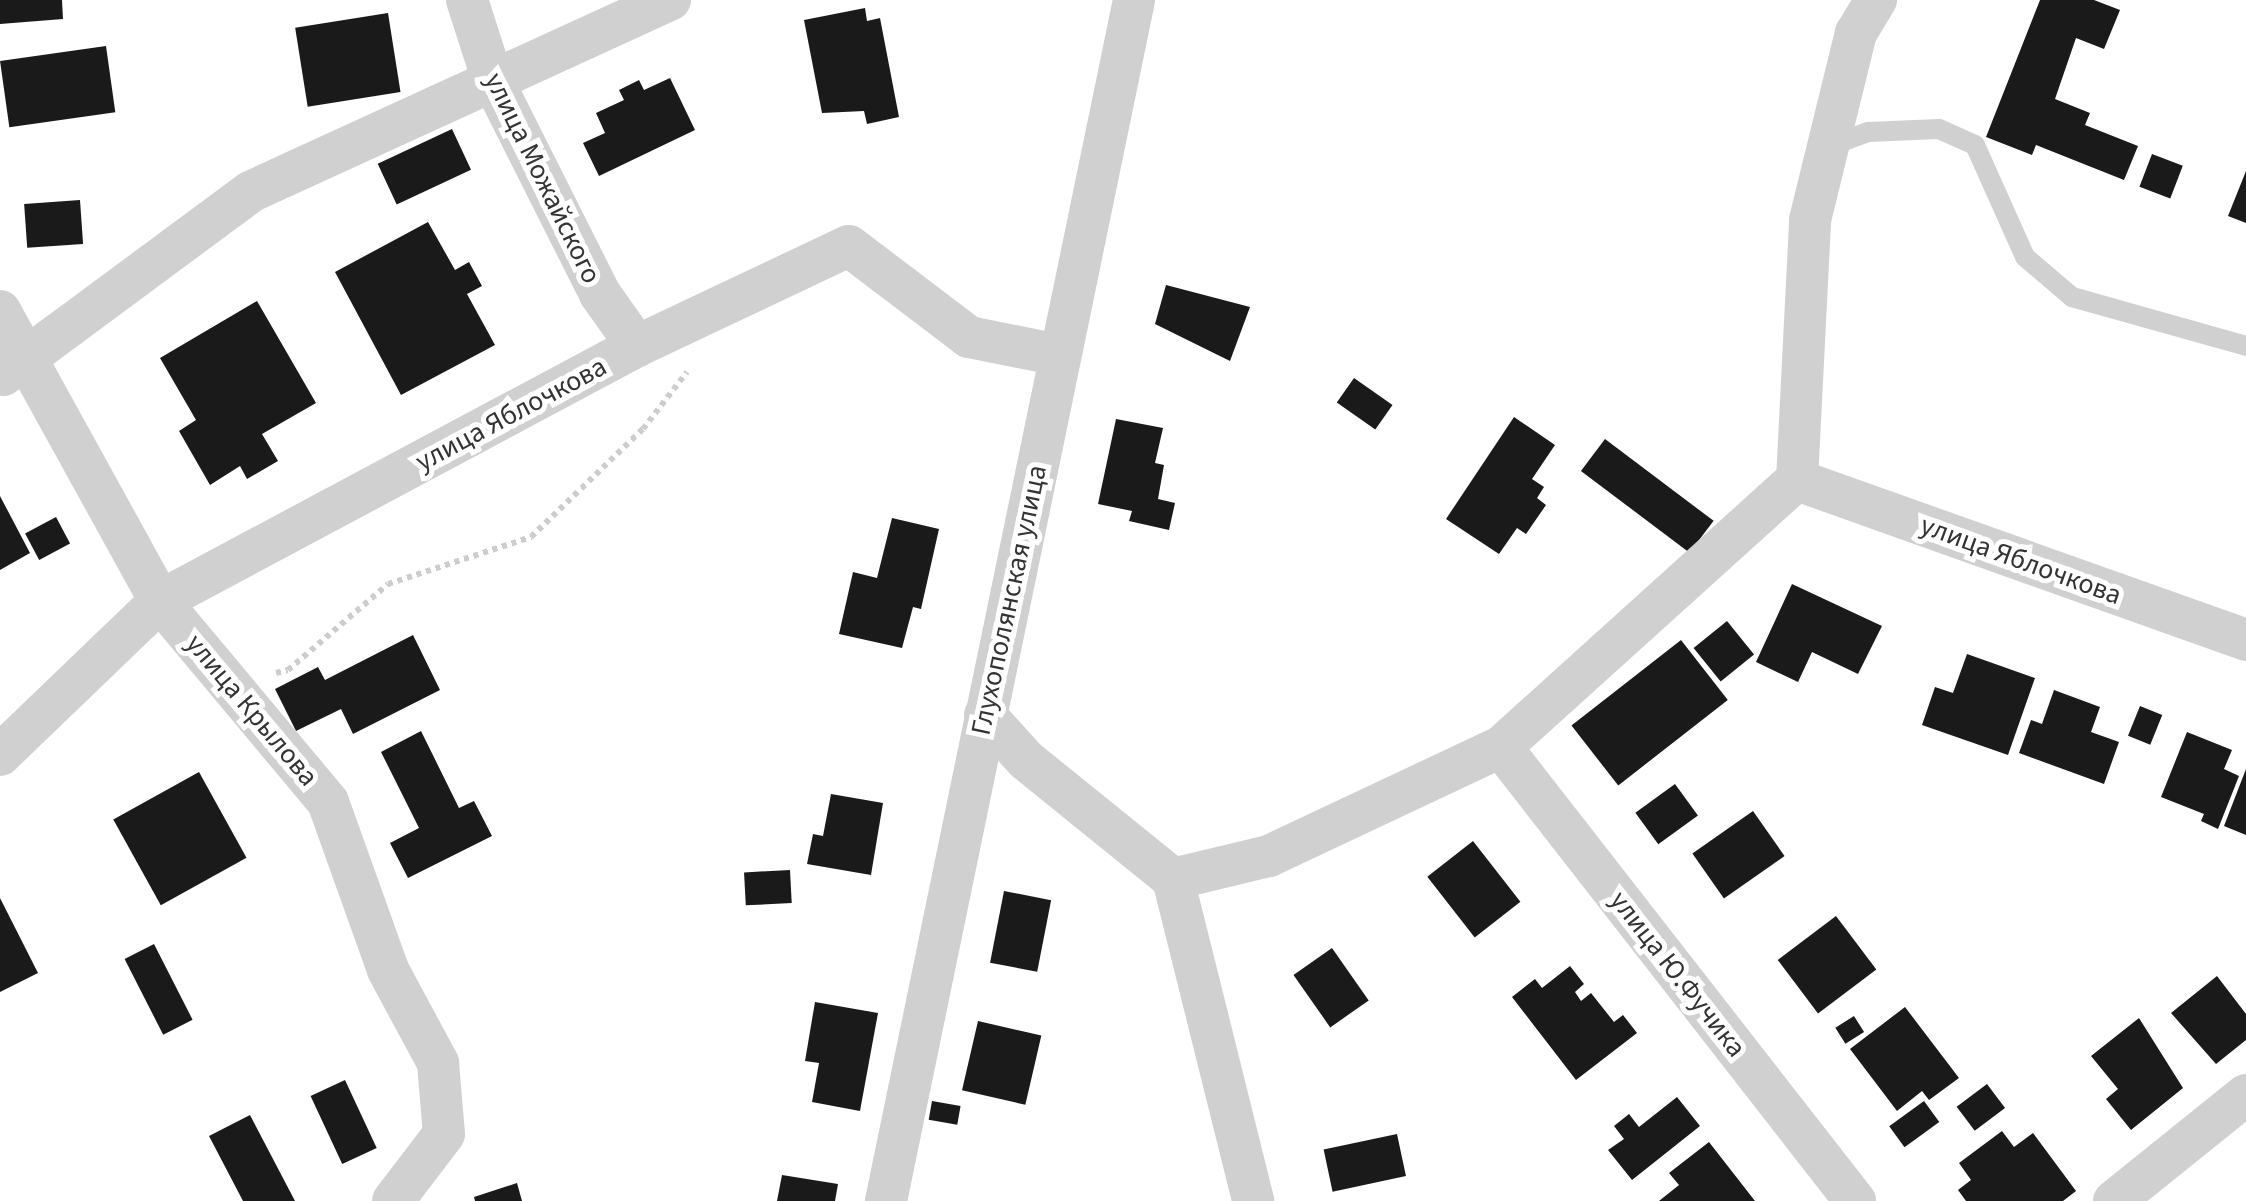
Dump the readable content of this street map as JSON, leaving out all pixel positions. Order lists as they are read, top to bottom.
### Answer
{
  "streets": {
    "street": [
      "улица Можайского",
      "улица Яблочкова",
      "Глухополянская улица",
      "улица Крылова",
      "улица Ю.Фучика"
    ]
  },
  "crossings": [
    ["улица Можайского", "улица Яблочкова"],
    ["улица Яблочкова", "Глухополянская улица"],
    ["улица Яблочкова", "улица Крылова"]
  ]
}
